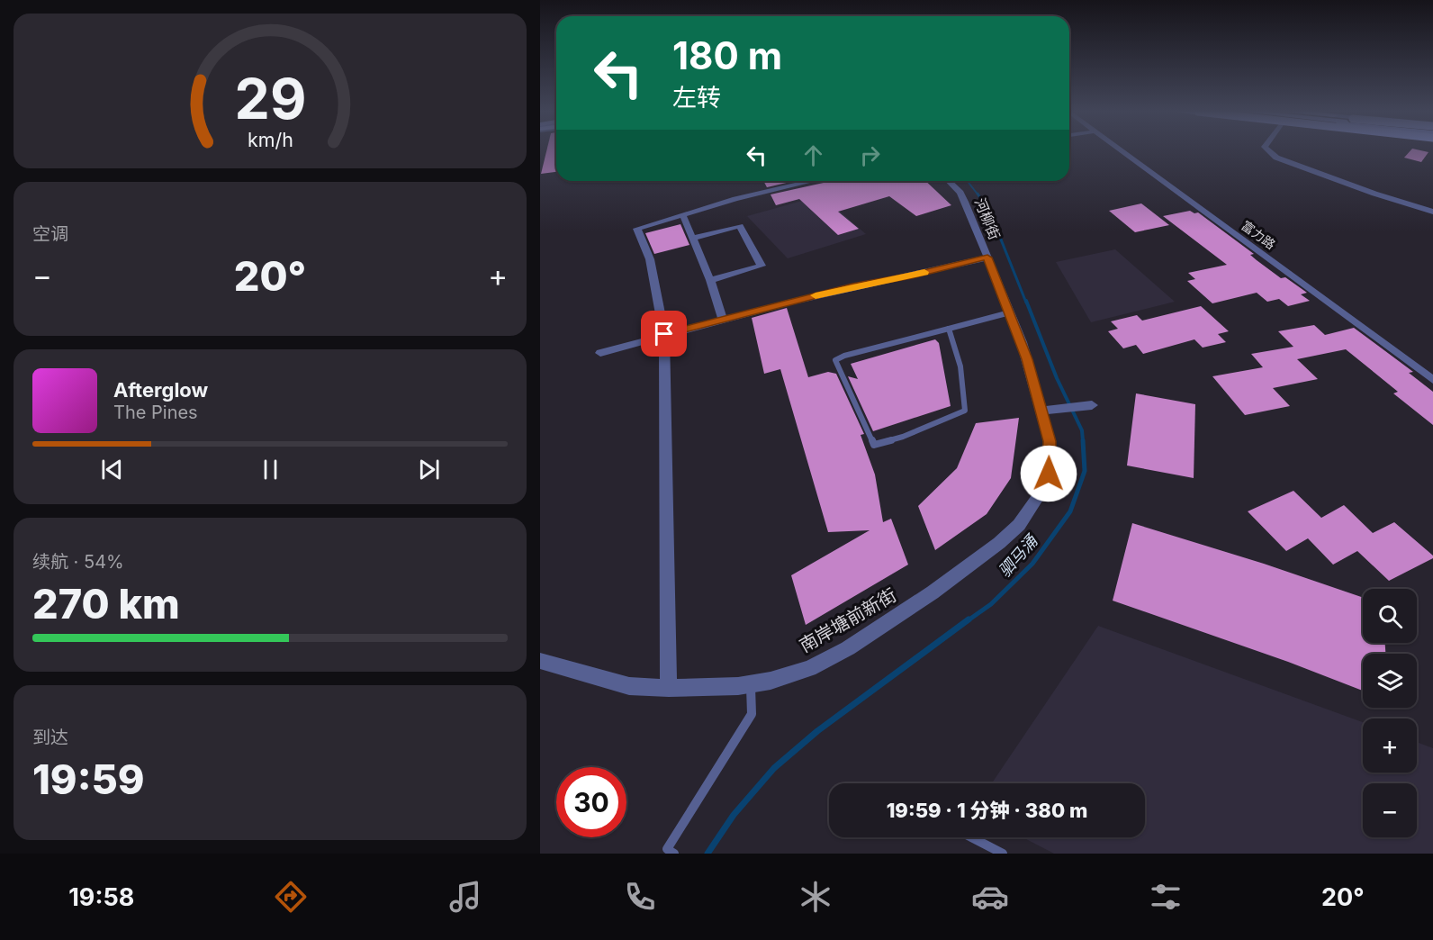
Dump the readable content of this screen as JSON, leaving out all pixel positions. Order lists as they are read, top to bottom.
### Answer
{
  "streets": {
    "street": ["河柳街", "富力路", "南岸塘前新街"]
  },
  "crossings": [
    ["河柳街", "南岸塘前新街"]
  ],
  "water": ["驷马涌"],
  "page": {
    "turn": ["180 m", "左转"],
    "tile": [
      "空调",
      ["续航 · 54%", "270 km"],
      ["到达", "19:59"]
    ],
    "heat": ["−", "20°", "+"],
    "song": ["Afterglow", "The Pines"],
    "map_buttons": ["+", "−"],
    "limit": "30",
    "trip": "19:59 · 1 分钟 · 380 m",
    "tabs": ["19:58", "20°"],
    "gauge": ["29", "km/h"]
  }
}
